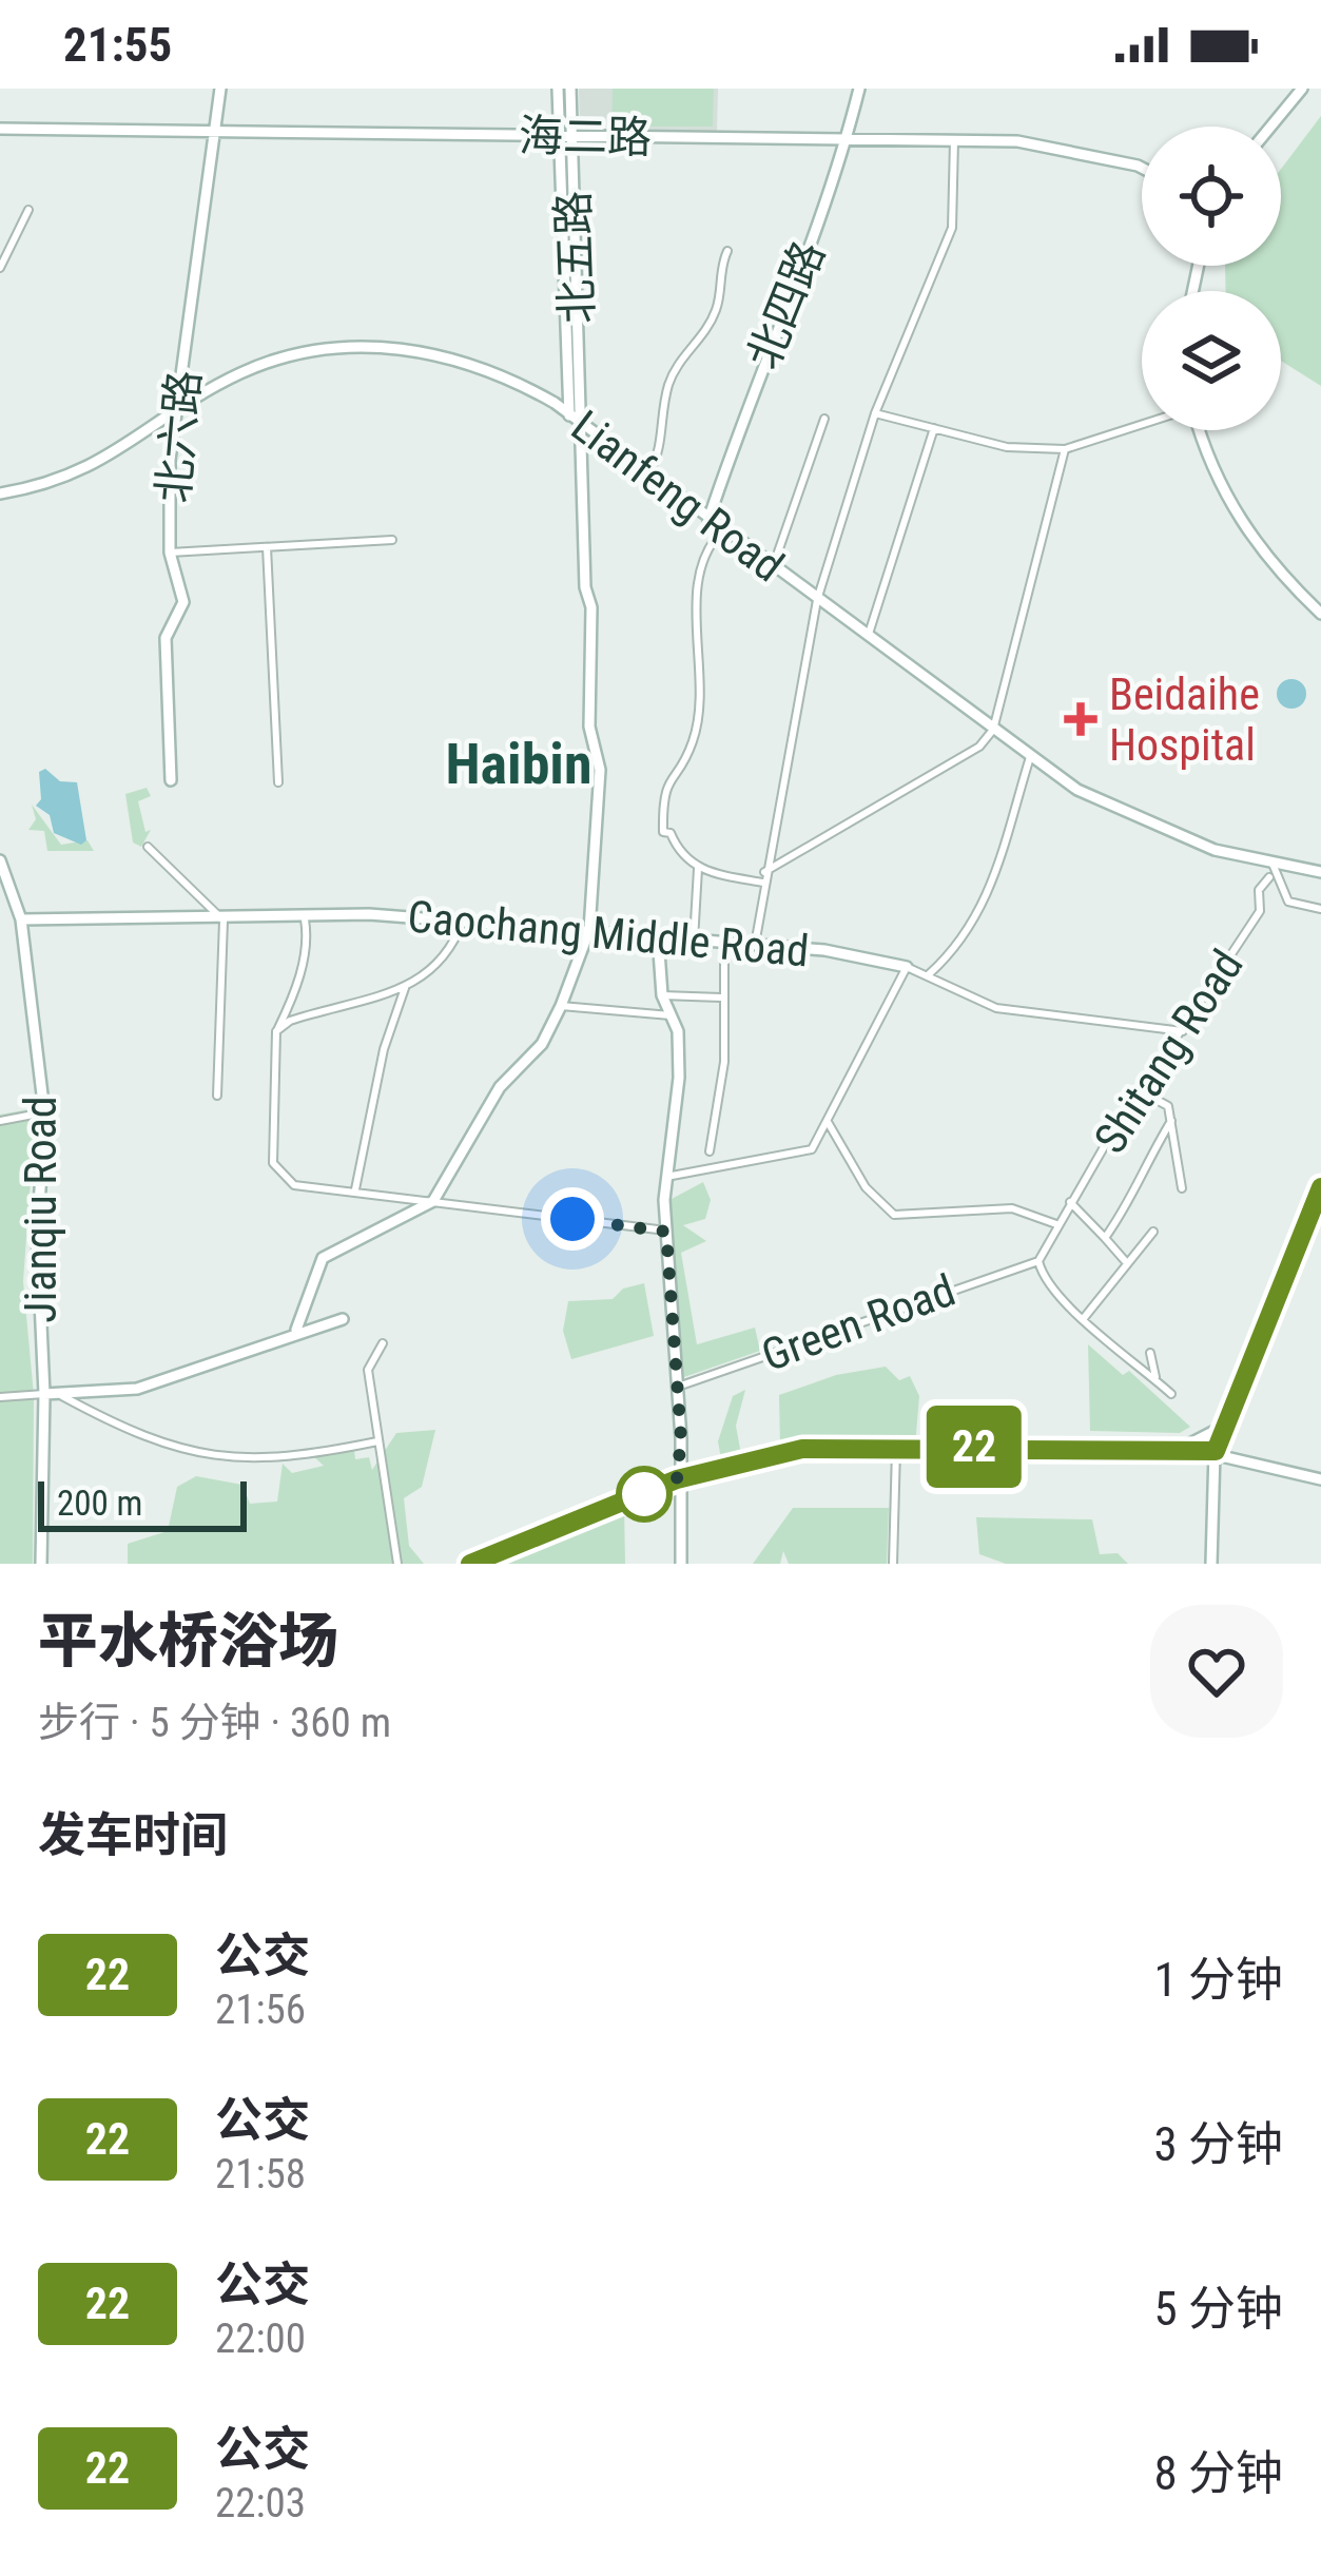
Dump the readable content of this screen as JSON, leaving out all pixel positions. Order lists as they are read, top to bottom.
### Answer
{
  "streets": {
    "main road": [
      "海二路",
      "北五路",
      "北四路",
      "北六路",
      "Lianfeng Road",
      "Caochang Middle Road",
      "Jianqiu Road"
    ],
    "street": ["Shitang Road", "Green Road"]
  },
  "crossings": [
    ["海二路", "北五路"],
    ["海二路", "北四路"],
    ["海二路", "北六路"],
    ["北五路", "Lianfeng Road"],
    ["北五路", "Caochang Middle Road"],
    ["北四路", "Lianfeng Road"],
    ["北六路", "Lianfeng Road"],
    ["Caochang Middle Road", "Shitang Road"],
    ["Caochang Middle Road", "Jianqiu Road"],
    ["Shitang Road", "Green Road"]
  ],
  "districts": ["Haibin"],
  "places": {
    "health": ["Beidaihe Hospital"]
  },
  "lines": ["bus line 22"],
  "scale_bar": "200 m",
  "page": {
    "status": "21:55",
    "on_map": "22",
    "scale": "200 m",
    "heading": [
      ["平水桥浴场", "步行 · 5 分钟 · 360 m"],
      "发车时间"
    ],
    "list": [
      {
        "mark": "22",
        "name": "公交",
        "note": "21:56",
        "value": "1 分钟"
      },
      {
        "mark": "22",
        "name": "公交",
        "note": "21:58",
        "value": "3 分钟"
      },
      {
        "mark": "22",
        "name": "公交",
        "note": "22:00",
        "value": "5 分钟"
      },
      {
        "mark": "22",
        "name": "公交",
        "note": "22:03",
        "value": "8 分钟"
      }
    ]
  }
}
